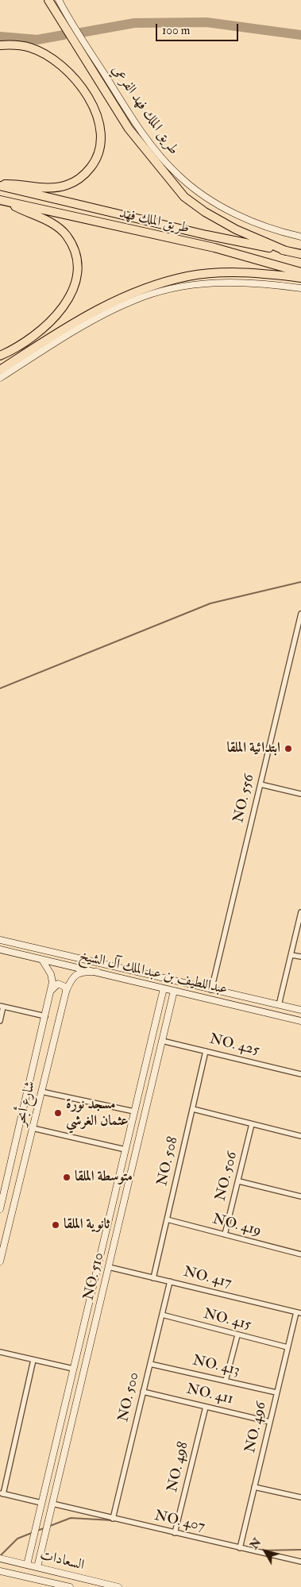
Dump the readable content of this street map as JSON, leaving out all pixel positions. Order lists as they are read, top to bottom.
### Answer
{
  "streets": {
    "highway": ["طريق الملك فهد"],
    "street": [
      "طريق الملك فهد الفرعي",
      "NO. 556",
      "عبداللطيف بن عبدالملك آل الشيخ",
      "NO. 425",
      "شارع أبحر",
      "NO. 508",
      "NO. 506",
      "NO. 419",
      "NO. 510",
      "NO. 417",
      "NO. 415",
      "NO. 413",
      "NO. 411",
      "NO. 500",
      "NO. 496",
      "NO. 498",
      "NO. 407",
      "السعادات"
    ]
  },
  "crossings": [
    ["NO. 556", "عبداللطيف بن عبدالملك آل الشيخ"],
    ["عبداللطيف بن عبدالملك آل الشيخ", "شارع أبحر"],
    ["عبداللطيف بن عبدالملك آل الشيخ", "NO. 510"],
    ["NO. 425", "NO. 508"],
    ["NO. 425", "NO. 510"],
    ["NO. 508", "NO. 419"],
    ["NO. 508", "NO. 417"],
    ["NO. 506", "NO. 419"],
    ["NO. 510", "NO. 417"],
    ["NO. 510", "NO. 407"],
    ["NO. 510", "السعادات"],
    ["NO. 417", "NO. 500"],
    ["NO. 417", "NO. 496"],
    ["NO. 415", "NO. 500"],
    ["NO. 415", "NO. 496"],
    ["NO. 413", "NO. 500"],
    ["NO. 413", "NO. 496"],
    ["NO. 411", "NO. 500"],
    ["NO. 411", "NO. 496"],
    ["NO. 411", "NO. 498"],
    ["NO. 500", "NO. 407"],
    ["NO. 496", "NO. 407"],
    ["NO. 498", "NO. 407"]
  ],
  "places": [
    "ابتدائية الملقا",
    "مسجد نورة عثمان الغرشي",
    "متوسطة الملقا",
    "ثانوية الملقا"
  ],
  "scale_bar": "100 m",
  "north": "top left"
}
